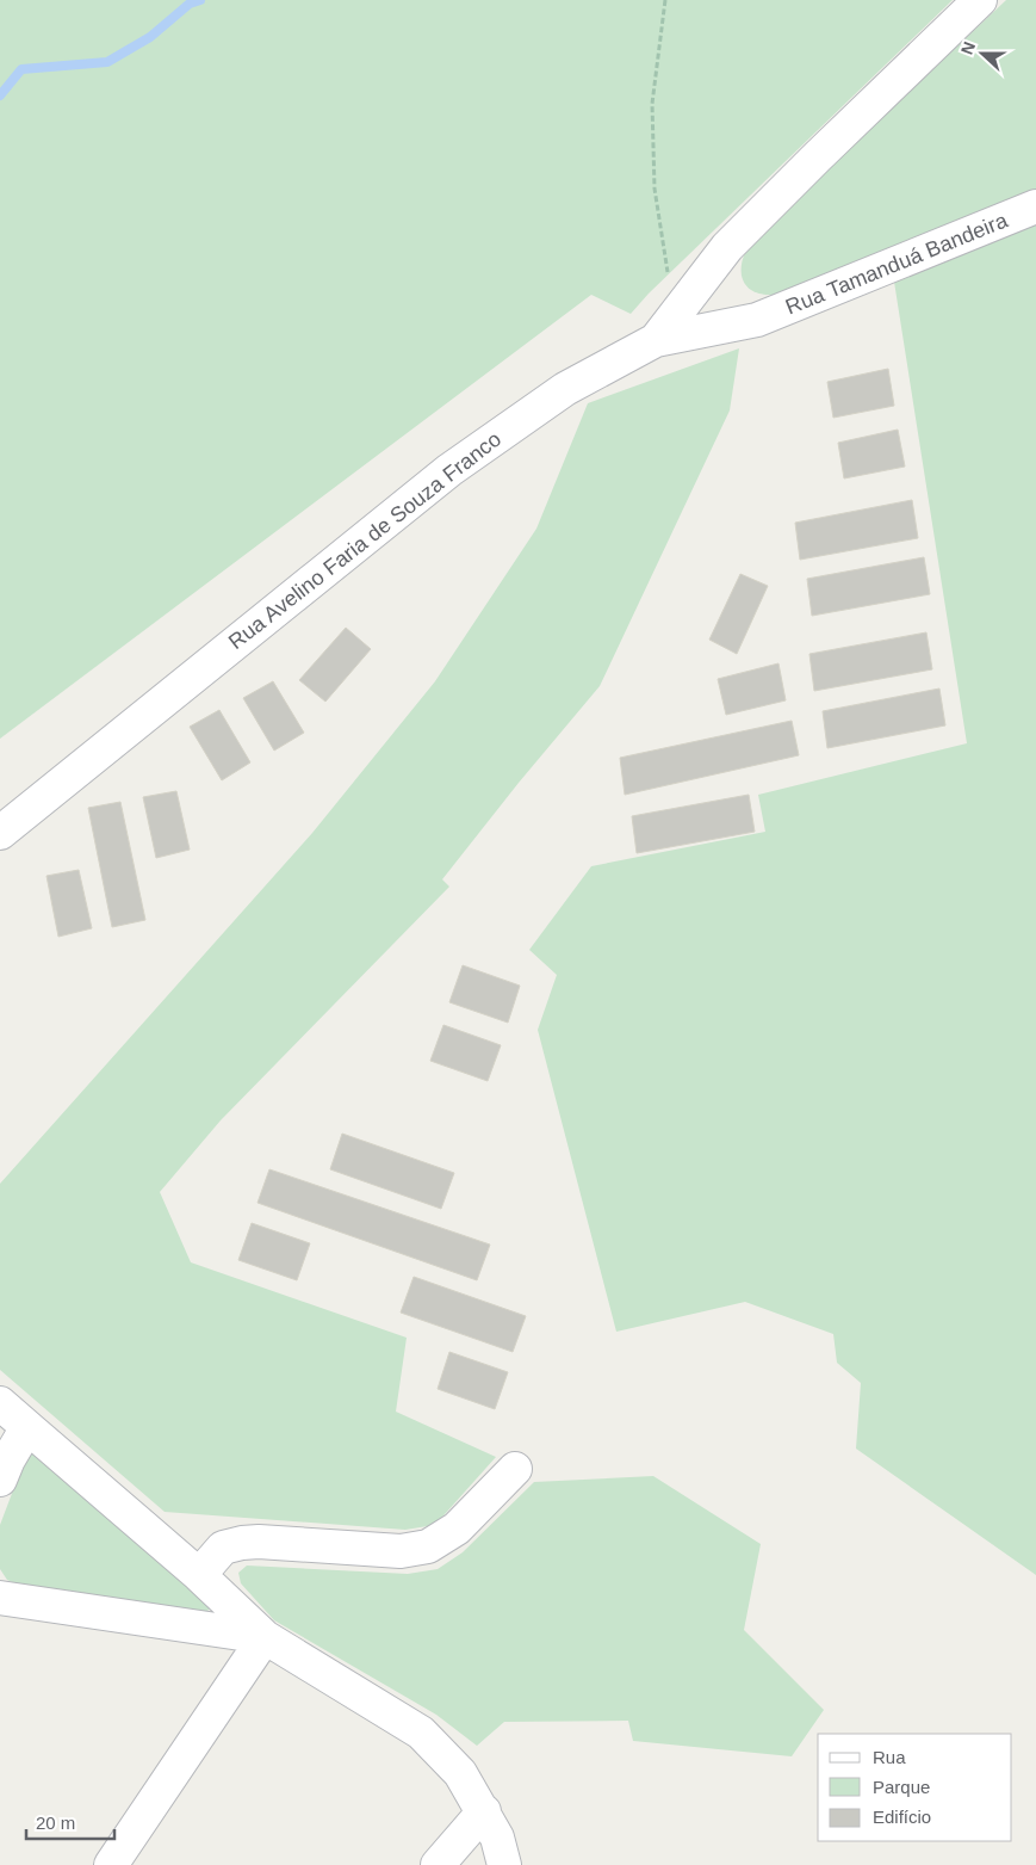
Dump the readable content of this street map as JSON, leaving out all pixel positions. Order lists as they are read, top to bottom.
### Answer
{
  "streets": {
    "street": ["Rua Tamanduá Bandeira", "Rua Avelino Faria de Souza Franco"]
  },
  "crossings": [
    ["Rua Tamanduá Bandeira", "Rua Avelino Faria de Souza Franco"]
  ],
  "legend": ["Rua", "Parque", "Edifício"],
  "scale_bar": "20 m",
  "north": "left"
}
